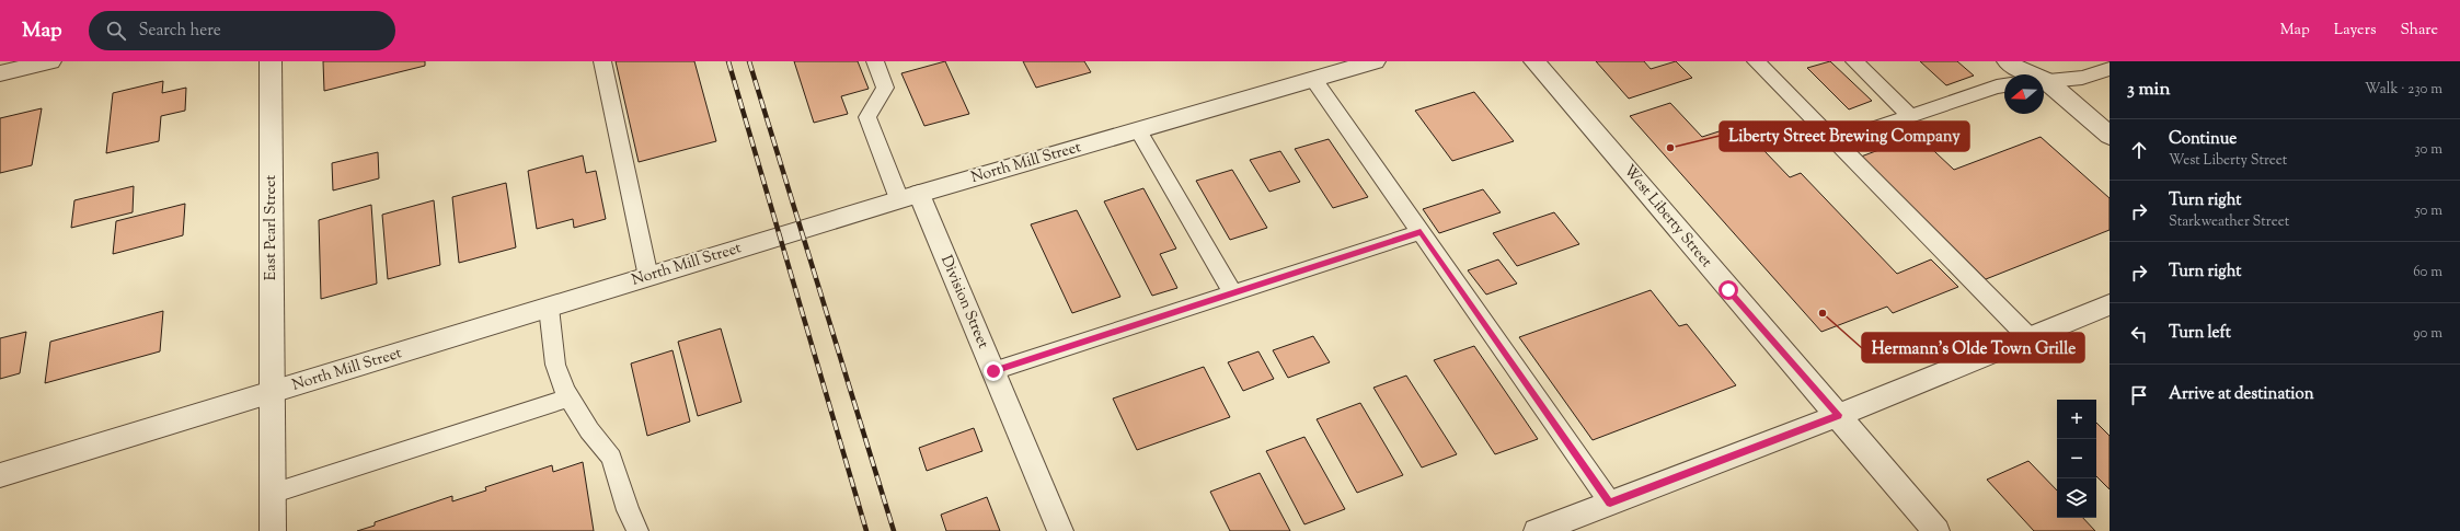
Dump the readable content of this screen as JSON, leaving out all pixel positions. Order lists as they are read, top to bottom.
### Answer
{
  "streets": {
    "street": [
      "North Mill Street",
      "West Liberty Street",
      "East Pearl Street",
      "Division Street"
    ]
  },
  "crossings": [
    ["North Mill Street", "East Pearl Street"],
    ["North Mill Street", "Division Street"]
  ],
  "places": ["Liberty Street Brewing Company", "Hermann's Olde Town Grille"],
  "north": "left",
  "page": {
    "header": "Map",
    "search": "Search here",
    "nav": ["Map", "Layers", "Share"],
    "heading": ["3 min", "Walk · 230 m"],
    "list": [
      ["Continue", "West Liberty Street", "30 m"],
      ["Turn right", "Starkweather Street", "50 m"],
      ["Turn right", "60 m"],
      ["Turn left", "90 m"],
      "Arrive at destination"
    ],
    "map_buttons": ["+", "−"]
  }
}
